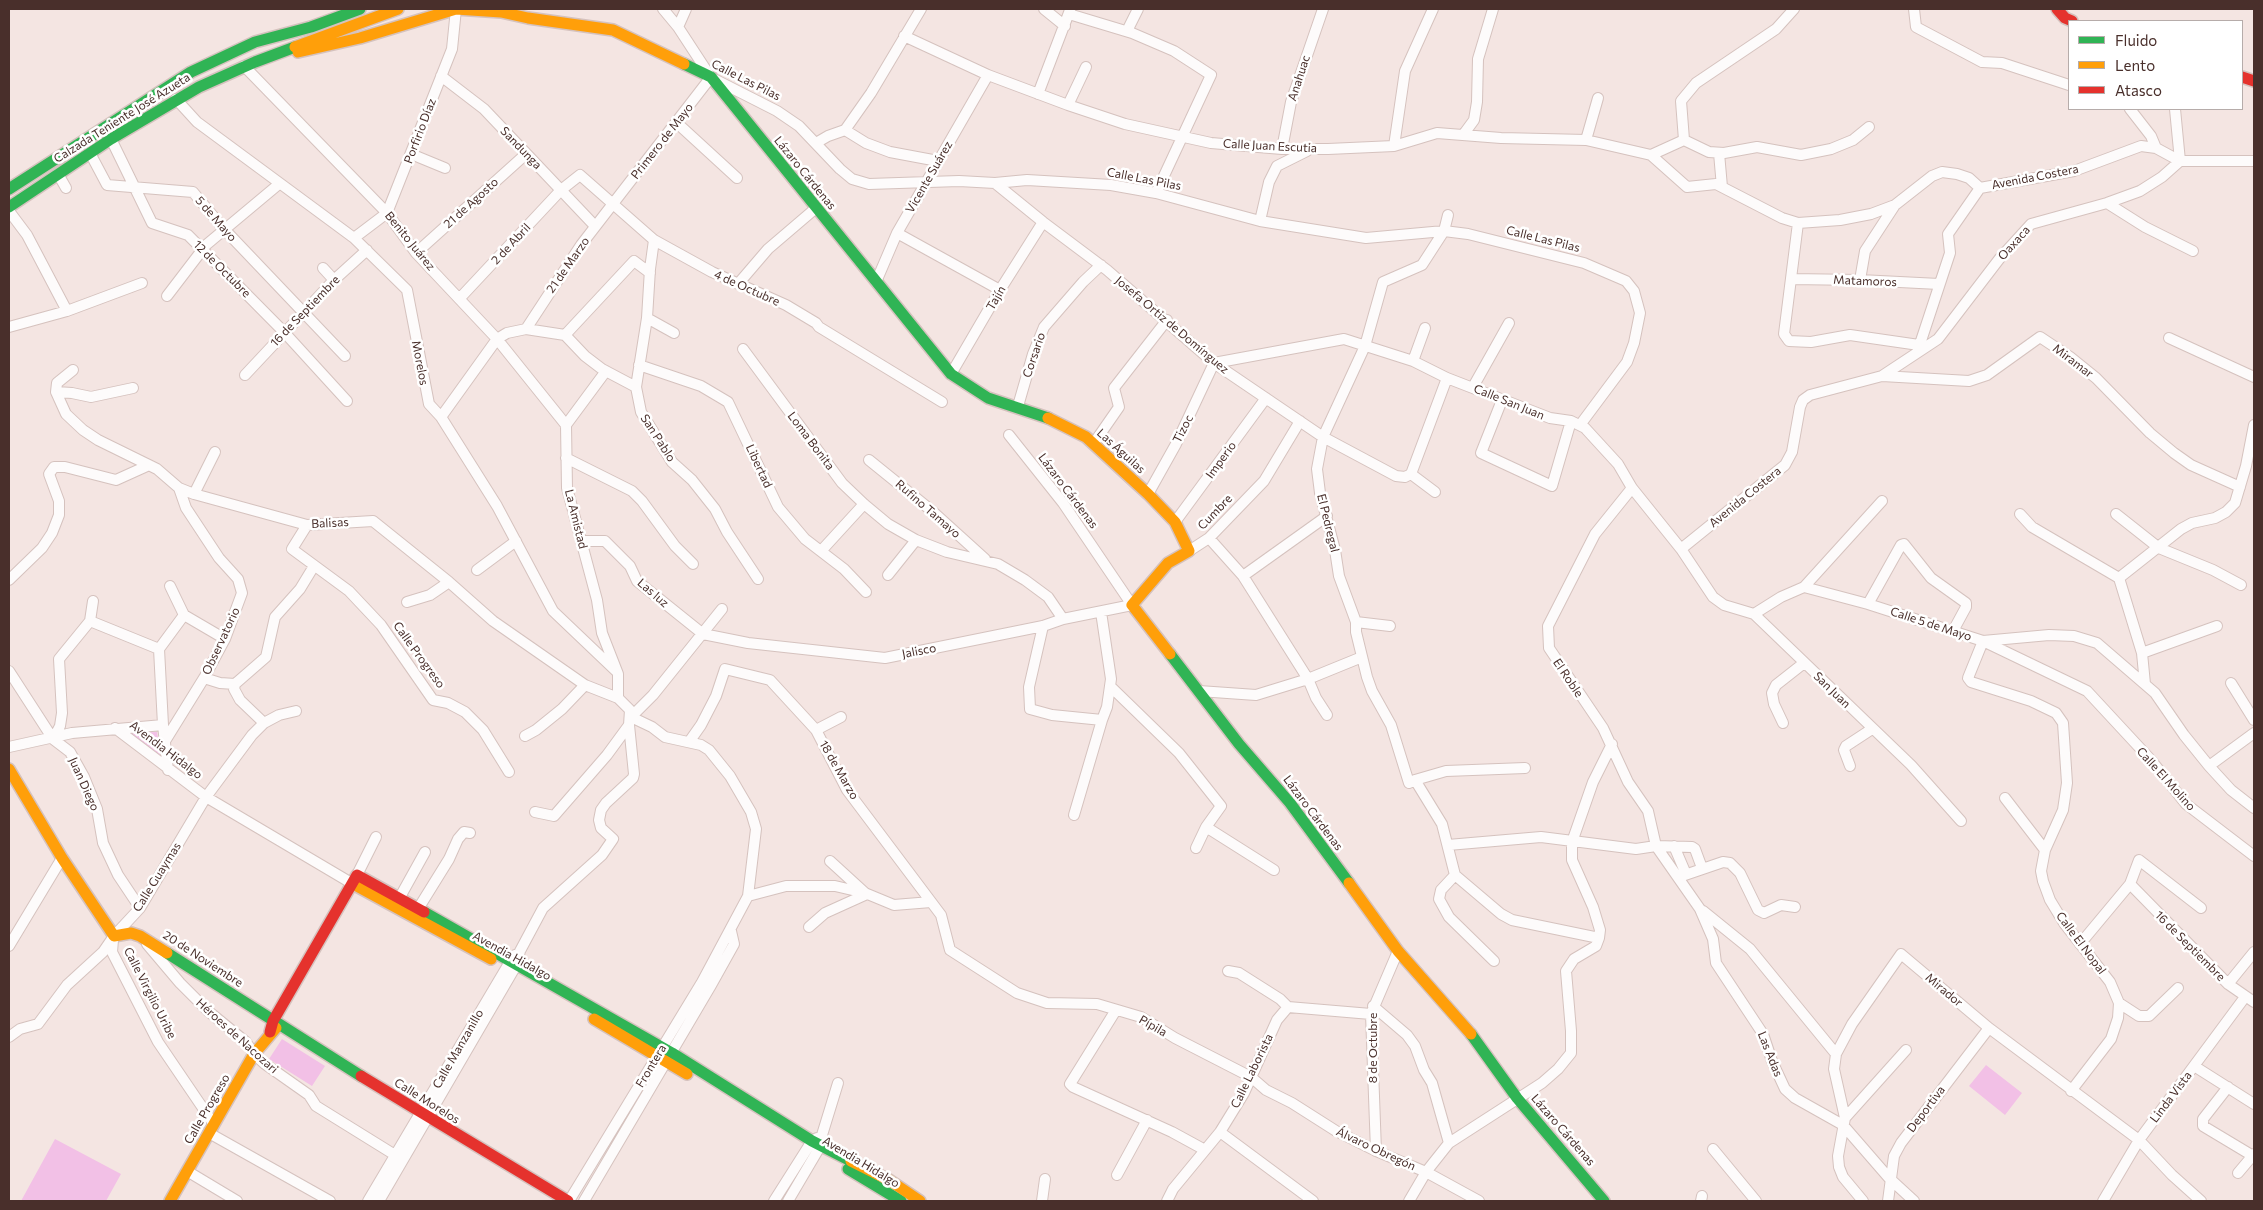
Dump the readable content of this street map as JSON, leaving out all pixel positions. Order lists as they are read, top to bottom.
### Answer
{
  "streets": {
    "main road": [
      "Calle Las Pilas",
      "Calzada Teniente José Azueta",
      "Lázaro Cárdenas",
      "Las Águilas",
      "Cumbre",
      "Calle Progreso",
      "Avendia Hidalgo",
      "20 de Noviembre",
      "Calle Virgilio Uribe",
      "Calle Morelos"
    ],
    "street": [
      "Anahuac",
      "Porfirio Díaz",
      "Primero de Mayo",
      "Calle Juan Escutia",
      "Sandunga",
      "Vicente Suárez",
      "Avenida Costera",
      "21 de Agosto",
      "5 de Mayo",
      "Benito Juárez",
      "Oaxaca",
      "2 de Abril",
      "21 de Marzo",
      "12 de Octubre",
      "Matamoros",
      "4 de Octubre",
      "Tajín",
      "16 de Septiembre",
      "Josefa Ortiz de Domínguez",
      "Corsario",
      "Miramar",
      "Morelos",
      "Calle San Juan",
      "Tizoc",
      "San Pablo",
      "Loma Bonita",
      "Imperio",
      "Libertad",
      "Rufino Tamayo",
      "La Amistad",
      "Balisas",
      "El Pedregal",
      "Las luz",
      "Calle 5 de Mayo",
      "Observatorio",
      "Jalisco",
      "El Roble",
      "San Juan",
      "18 de Marzo",
      "Calle El Molino",
      "Juan Diego",
      "Calle Guaymas",
      "Calle El Nopal",
      "Mirador",
      "Pípila",
      "Héroes de Nacozari",
      "8 de Octubre",
      "Calle Manzanillo",
      "Las Adas",
      "Frontera",
      "Calle Laborista",
      "Linda Vista",
      "Deportiva",
      "Álvaro Obregón"
    ]
  },
  "crossings": [
    ["Anahuac", "Calle Juan Escutia"],
    ["Calle Las Pilas", "Calzada Teniente José Azueta"],
    ["Calle Las Pilas", "Porfirio Díaz"],
    ["Calle Las Pilas", "Primero de Mayo"],
    ["Calle Las Pilas", "Lázaro Cárdenas"],
    ["Calle Las Pilas", "Vicente Suárez"],
    ["Calle Las Pilas", "Josefa Ortiz de Domínguez"],
    ["Calle Las Pilas", "Calle San Juan"],
    ["Calle Las Pilas", "El Pedregal"],
    ["Calzada Teniente José Azueta", "Porfirio Díaz"],
    ["Calzada Teniente José Azueta", "5 de Mayo"],
    ["Calzada Teniente José Azueta", "Benito Juárez"],
    ["Calzada Teniente José Azueta", "12 de Octubre"],
    ["Calzada Teniente José Azueta", "Morelos"],
    ["Porfirio Díaz", "Sandunga"],
    ["Porfirio Díaz", "Benito Juárez"],
    ["Primero de Mayo", "Lázaro Cárdenas"],
    ["Primero de Mayo", "21 de Marzo"],
    ["Primero de Mayo", "4 de Octubre"],
    ["Calle Juan Escutia", "Vicente Suárez"],
    ["Sandunga", "21 de Agosto"],
    ["Sandunga", "2 de Abril"],
    ["Sandunga", "21 de Marzo"],
    ["Sandunga", "4 de Octubre"],
    ["Lázaro Cárdenas", "Vicente Suárez"],
    ["Lázaro Cárdenas", "Tajín"],
    ["Lázaro Cárdenas", "Corsario"],
    ["Lázaro Cárdenas", "Las Águilas"],
    ["Lázaro Cárdenas", "Cumbre"],
    ["Lázaro Cárdenas", "Jalisco"],
    ["Lázaro Cárdenas", "8 de Octubre"],
    ["Avenida Costera", "Oaxaca"],
    ["Avenida Costera", "Matamoros"],
    ["Avenida Costera", "Miramar"],
    ["21 de Agosto", "Benito Juárez"],
    ["5 de Mayo", "12 de Octubre"],
    ["5 de Mayo", "16 de Septiembre"],
    ["Benito Juárez", "2 de Abril"],
    ["Benito Juárez", "La Amistad"],
    ["Oaxaca", "Miramar"],
    ["2 de Abril", "4 de Octubre"],
    ["21 de Marzo", "4 de Octubre"],
    ["12 de Octubre", "16 de Septiembre"],
    ["4 de Octubre", "San Pablo"],
    ["Tajín", "Josefa Ortiz de Domínguez"],
    ["16 de Septiembre", "Morelos"],
    ["16 de Septiembre", "Linda Vista"],
    ["Josefa Ortiz de Domínguez", "Corsario"],
    ["Josefa Ortiz de Domínguez", "Calle San Juan"],
    ["Josefa Ortiz de Domínguez", "Tizoc"],
    ["Josefa Ortiz de Domínguez", "Imperio"],
    ["Josefa Ortiz de Domínguez", "Cumbre"],
    ["Josefa Ortiz de Domínguez", "El Pedregal"],
    ["Corsario", "Las Águilas"],
    ["Morelos", "La Amistad"],
    ["Calle San Juan", "Tizoc"],
    ["Calle San Juan", "El Pedregal"],
    ["Tizoc", "Las Águilas"],
    ["San Pablo", "Libertad"],
    ["Loma Bonita", "Rufino Tamayo"],
    ["Las Águilas", "Imperio"],
    ["Las Águilas", "Cumbre"],
    ["Cumbre", "Jalisco"],
    ["La Amistad", "Las luz"],
    ["Balisas", "Observatorio"],
    ["Balisas", "Calle Progreso"],
    ["Las luz", "Jalisco"],
    ["Calle 5 de Mayo", "Calle El Molino"],
    ["Calle 5 de Mayo", "Calle El Nopal"],
    ["Calle Progreso", "Avendia Hidalgo"],
    ["Calle Progreso", "20 de Noviembre"],
    ["Calle Progreso", "Calle Virgilio Uribe"],
    ["Calle Progreso", "Héroes de Nacozari"],
    ["Calle Progreso", "Calle Morelos"],
    ["El Roble", "Las Adas"],
    ["Avendia Hidalgo", "Calle Guaymas"],
    ["Avendia Hidalgo", "Calle Manzanillo"],
    ["Avendia Hidalgo", "Frontera"],
    ["18 de Marzo", "Pípila"],
    ["18 de Marzo", "Frontera"],
    ["Calle El Molino", "Calle El Nopal"],
    ["Juan Diego", "Calle Guaymas"],
    ["Calle Guaymas", "Calle Virgilio Uribe"],
    ["20 de Noviembre", "Héroes de Nacozari"],
    ["20 de Noviembre", "Calle Morelos"],
    ["Mirador", "Las Adas"],
    ["Mirador", "Linda Vista"],
    ["Mirador", "Deportiva"],
    ["Pípila", "Calle Laborista"],
    ["Pípila", "Álvaro Obregón"],
    ["Héroes de Nacozari", "Calle Manzanillo"],
    ["8 de Octubre", "Álvaro Obregón"],
    ["Calle Manzanillo", "Frontera"],
    ["Calle Manzanillo", "Calle Morelos"],
    ["Las Adas", "Deportiva"],
    ["Frontera", "Calle Morelos"],
    ["Calle Laborista", "Álvaro Obregón"]
  ],
  "legend": ["Fluido", "Lento", "Atasco"]
}
